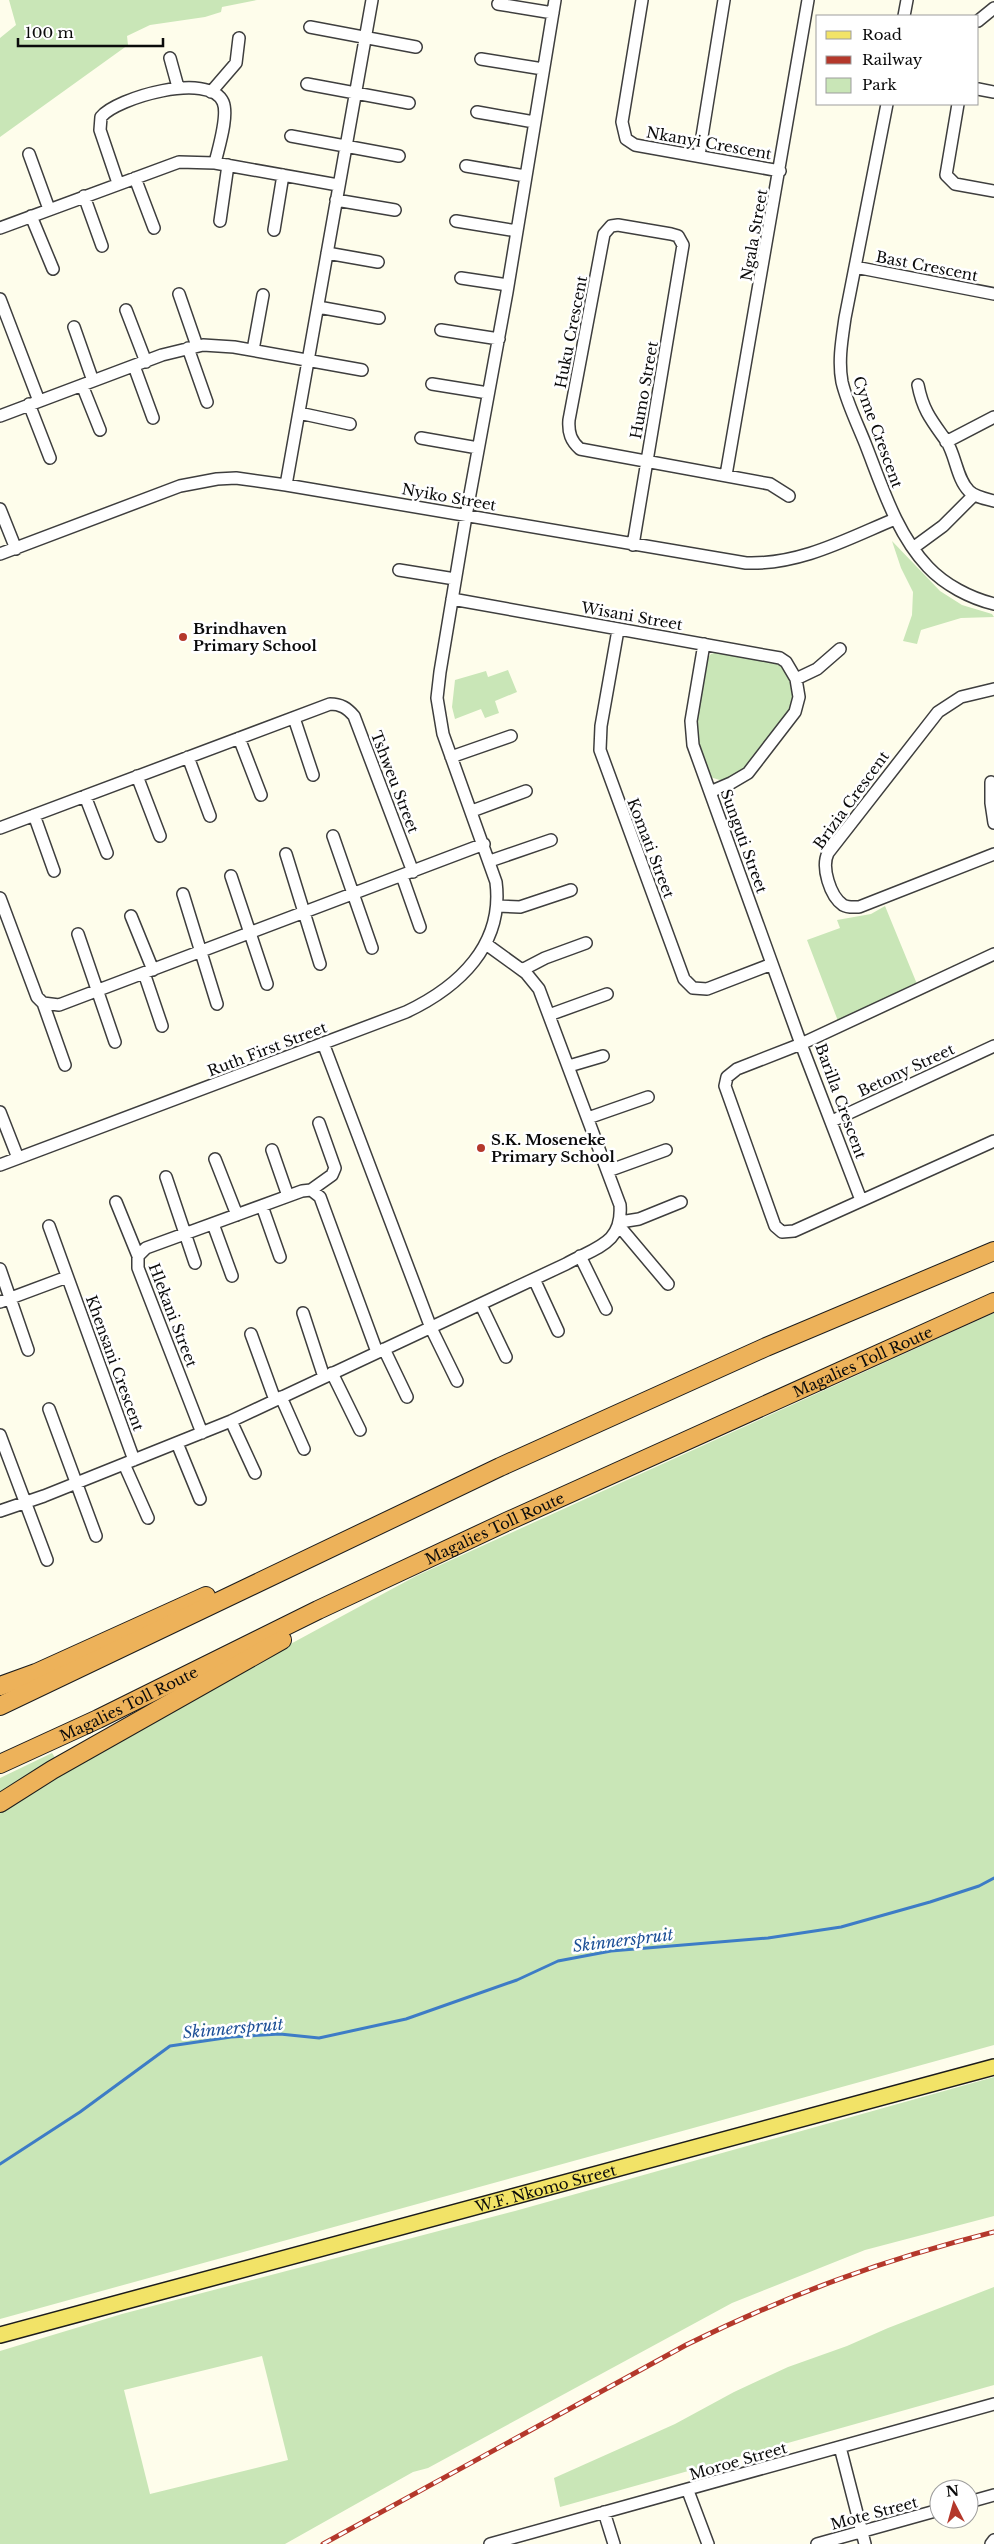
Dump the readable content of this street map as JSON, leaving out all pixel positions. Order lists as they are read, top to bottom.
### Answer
{
  "streets": {
    "highway": ["Magalies Toll Route"],
    "main road": ["W.F. Nkomo Street"],
    "street": [
      "Nkanyi Crescent",
      "Ngala Street",
      "Bast Crescent",
      "Huku Crescent",
      "Humo Street",
      "Cyme Crescent",
      "Nyiko Street",
      "Wisani Street",
      "Tshweu Street",
      "Brizia Crescent",
      "Sunguti Street",
      "Komati Street",
      "Ruth First Street",
      "Betony Street",
      "Barilla Crescent",
      "Hlekani Street",
      "Khensani Crescent",
      "Moroe Street",
      "Mote Street"
    ]
  },
  "crossings": [
    ["Nkanyi Crescent", "Ngala Street"],
    ["Bast Crescent", "Cyme Crescent"],
    ["Huku Crescent", "Humo Street"],
    ["Humo Street", "Nyiko Street"],
    ["Cyme Crescent", "Nyiko Street"],
    ["Nyiko Street", "Ruth First Street"],
    ["Wisani Street", "Sunguti Street"],
    ["Wisani Street", "Komati Street"],
    ["Wisani Street", "Ruth First Street"],
    ["Sunguti Street", "Komati Street"],
    ["Sunguti Street", "Barilla Crescent"],
    ["Betony Street", "Barilla Crescent"]
  ],
  "water": ["Skinnerspruit"],
  "places": ["Brindhaven Primary School", "S.K. Moseneke Primary School"],
  "legend": ["Road", "Railway", "Park"],
  "scale_bar": "100 m",
  "north": "top"
}
